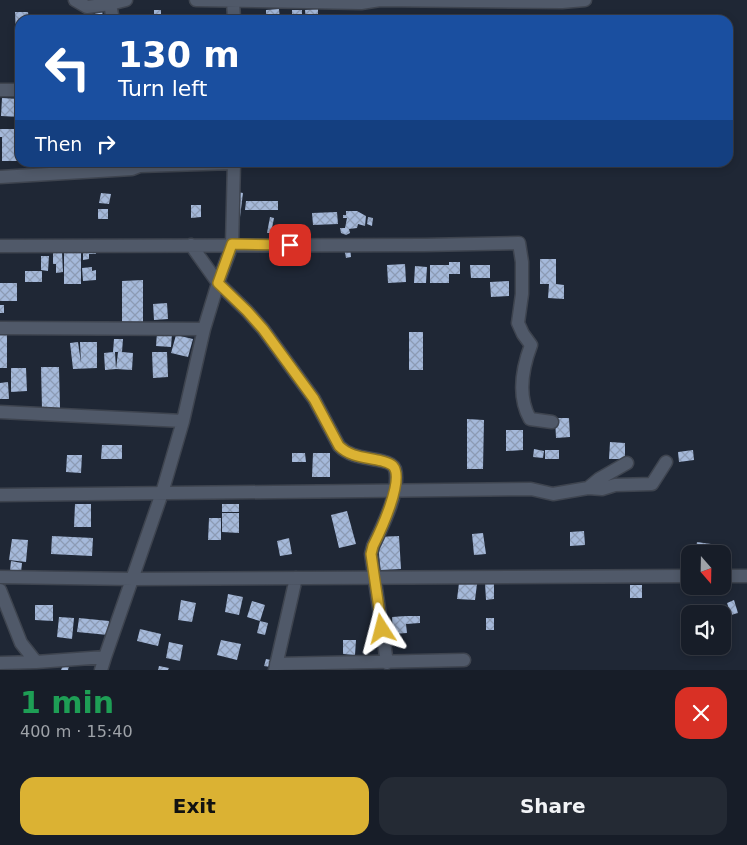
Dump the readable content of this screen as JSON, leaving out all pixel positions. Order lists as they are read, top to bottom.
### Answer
{
  "north": "bottom",
  "page": {
    "turn": ["130 m", "Turn left"],
    "then": "Then",
    "heading": ["1 min", "400 m · 15:40"],
    "buttons": ["Exit", "Share"]
  }
}
